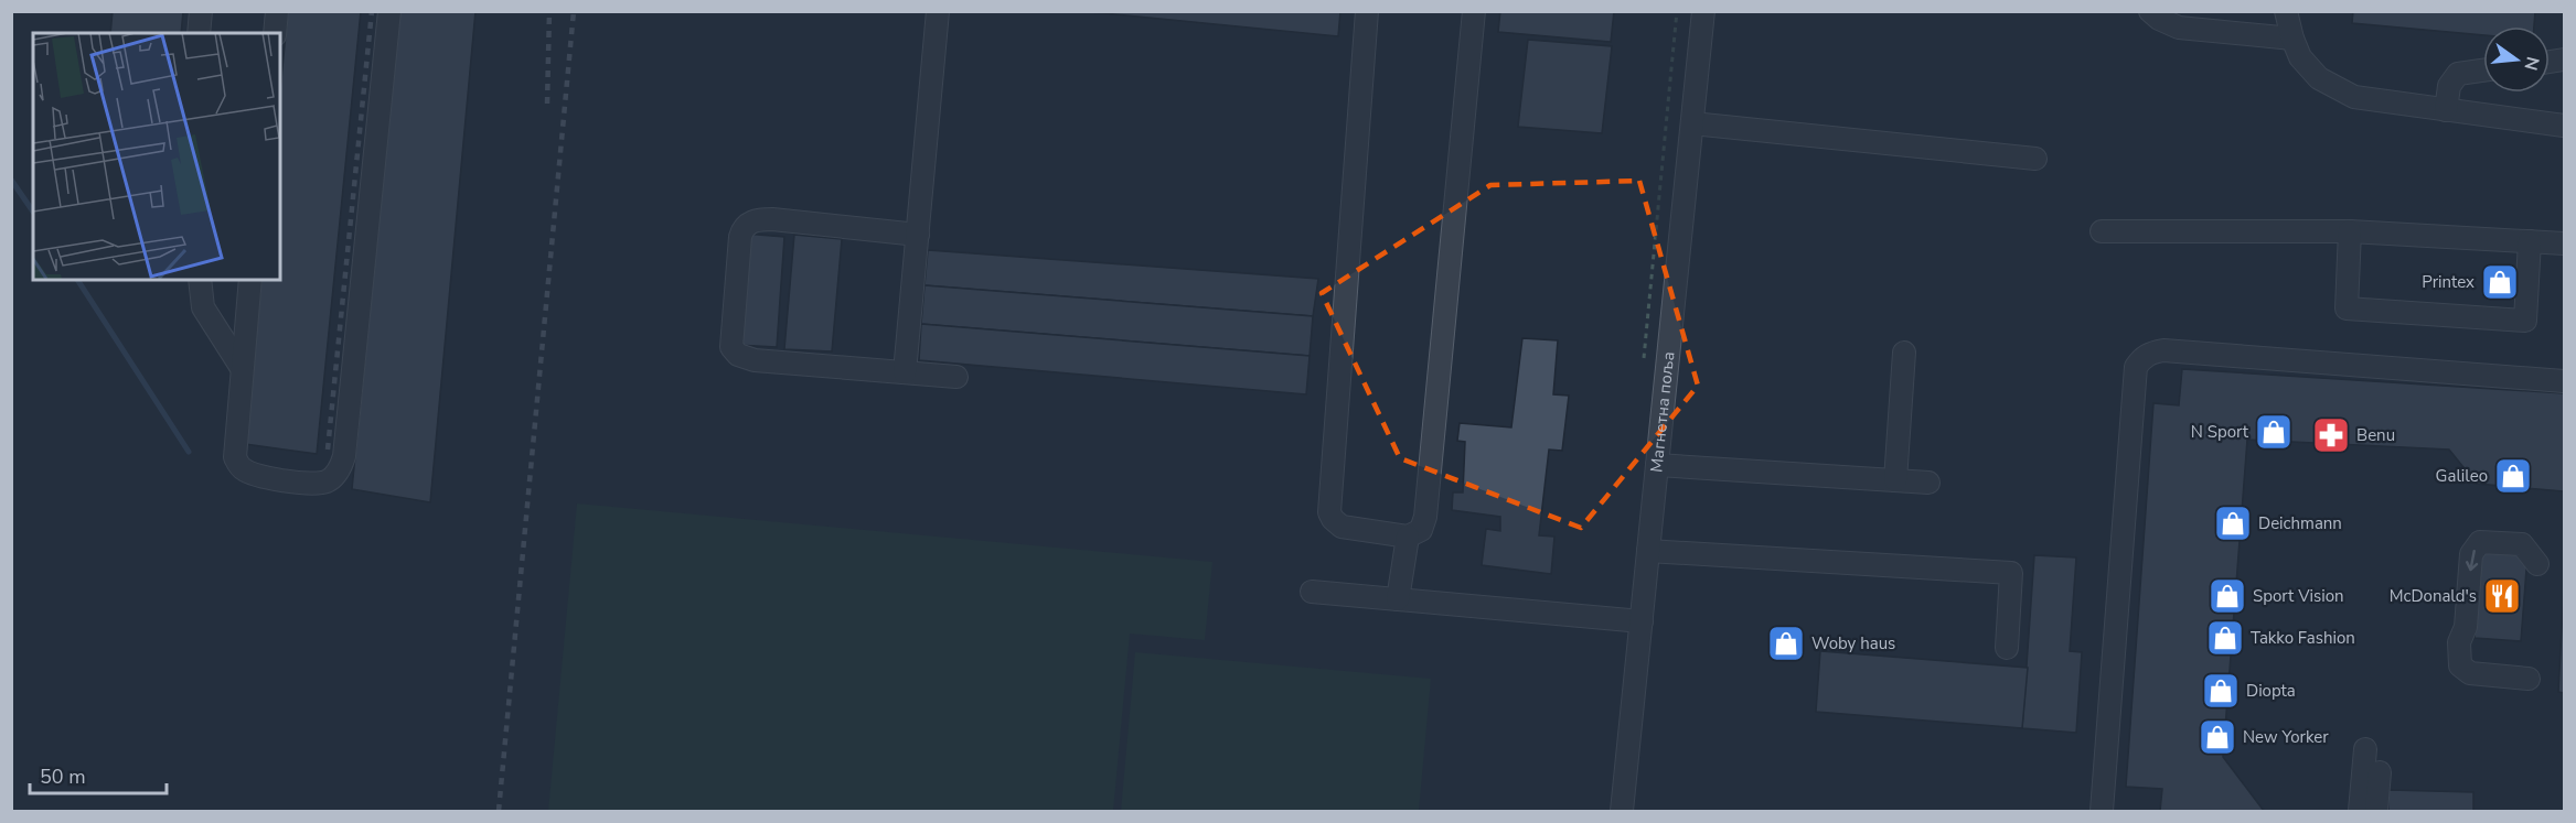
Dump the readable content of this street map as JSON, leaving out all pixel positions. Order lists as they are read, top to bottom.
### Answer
{
  "streets": {
    "street": ["Магнетна поља"]
  },
  "places": {
    "shop": [
      "Printex",
      "N Sport",
      "Galileo",
      "Deichmann",
      "Sport Vision",
      "Takko Fashion",
      "Woby haus",
      "Diopta",
      "New Yorker"
    ],
    "pharmacy": ["Benu"],
    "restaurant": ["McDonald's"]
  },
  "scale_bar": "50 m",
  "north": "right"
}
